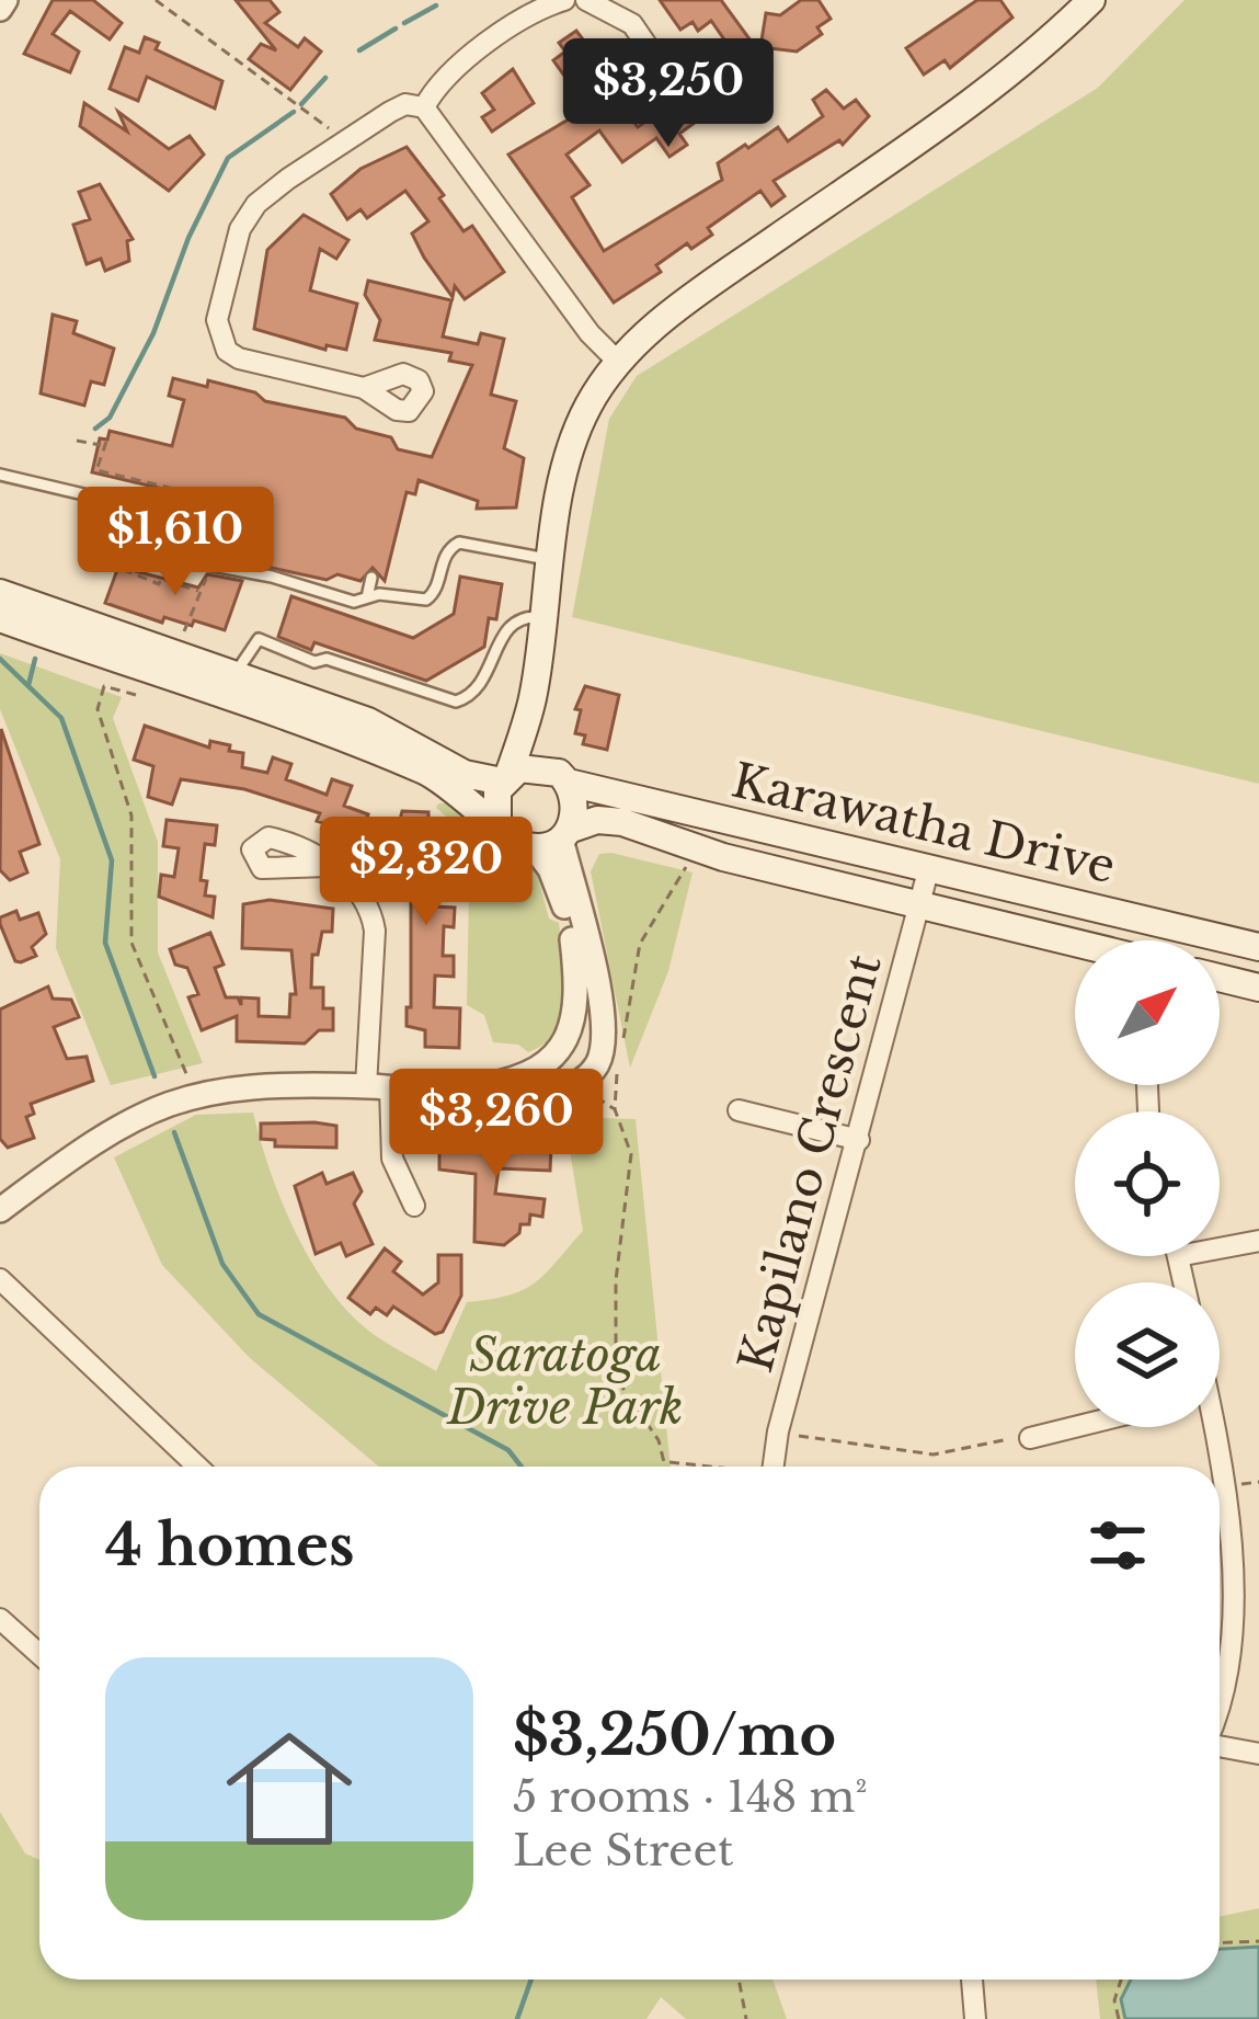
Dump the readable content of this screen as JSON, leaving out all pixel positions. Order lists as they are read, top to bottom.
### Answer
{
  "streets": {
    "main road": ["Karawatha Drive"],
    "street": ["Kapilano Crescent"]
  },
  "crossings": [
    ["Karawatha Drive", "Kapilano Crescent"]
  ],
  "parks": ["Saratoga Drive Park"],
  "north": "top right",
  "page": {
    "price": [
      "$3,250",
      "$1,610",
      "$2,320",
      "$3,260"
    ],
    "heading": "4 homes",
    "list": [
      {
        "name": "$3,250/mo",
        "note": "5 rooms · 148 m² · Lee Street"
      }
    ]
  }
}
